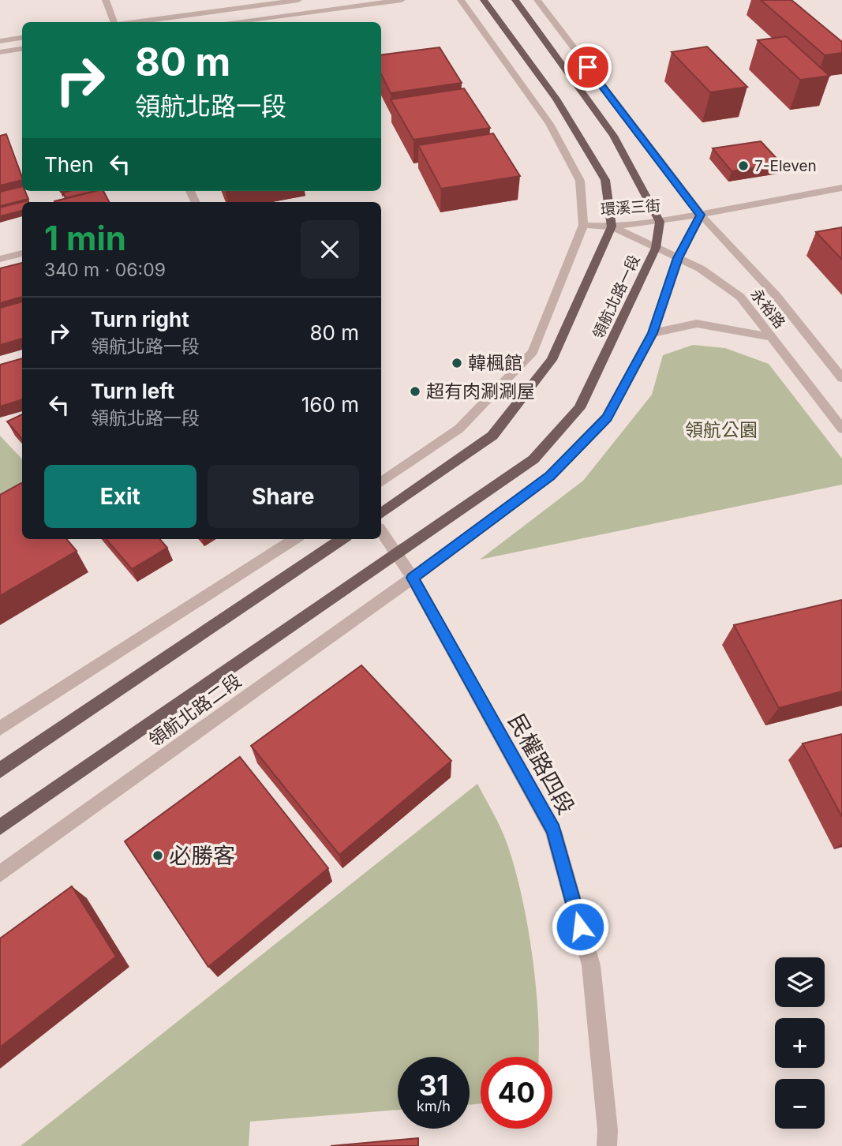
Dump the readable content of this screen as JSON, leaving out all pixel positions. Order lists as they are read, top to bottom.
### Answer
{
  "streets": {
    "main road": ["領航北路一段", "領航北路二段"],
    "street": ["環溪三街", "永裕路", "民權路四段"]
  },
  "crossings": [
    ["環溪三街", "領航北路一段"],
    ["環溪三街", "永裕路"],
    ["領航北路一段", "永裕路"],
    ["領航北路一段", "領航北路二段"],
    ["領航北路一段", "民權路四段"],
    ["領航北路二段", "民權路四段"]
  ],
  "parks": ["領航公園"],
  "places": [
    "7-Eleven",
    "韓楓館",
    "超有肉涮涮屋",
    "必勝客"
  ],
  "page": {
    "turn": ["80 m", "領航北路一段"],
    "then": "Then",
    "heading": ["1 min", "340 m · 06:09"],
    "list": [
      {
        "name": "Turn right",
        "note": "領航北路一段",
        "value": "80 m"
      },
      {
        "name": "Turn left",
        "note": "領航北路一段",
        "value": "160 m"
      }
    ],
    "buttons": ["Exit", "Share"],
    "map_buttons": ["+", "−"],
    "speed": "31 km/h",
    "limit": "40"
  }
}
